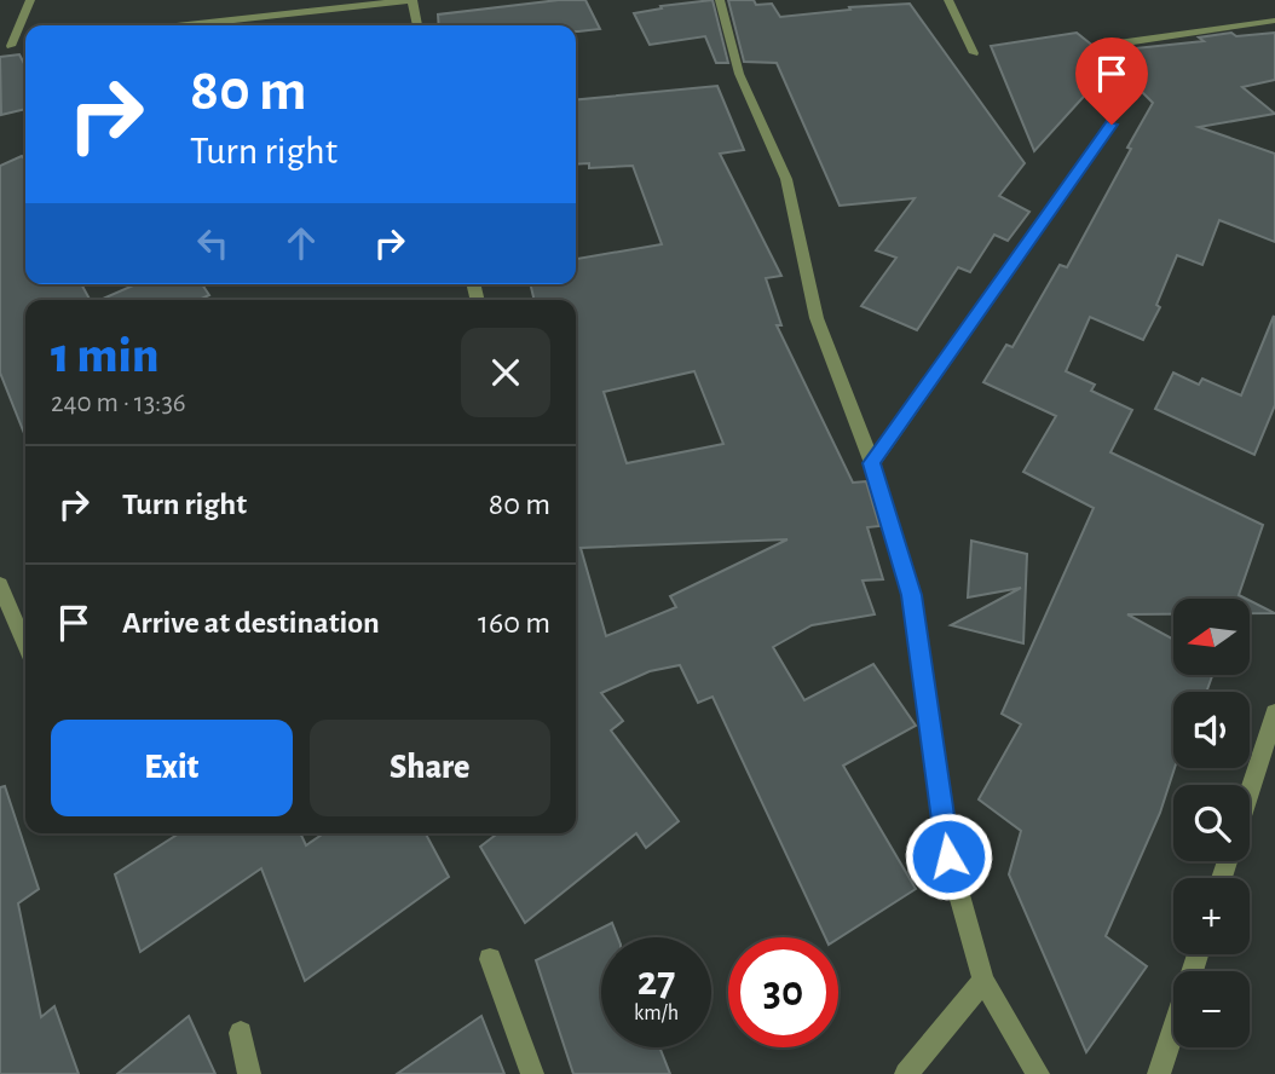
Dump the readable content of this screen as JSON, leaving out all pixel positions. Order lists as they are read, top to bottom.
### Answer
{
  "north": "left",
  "page": {
    "turn": ["80 m", "Turn right"],
    "heading": ["1 min", "240 m · 13:36"],
    "list": [
      {
        "name": "Turn right",
        "value": "80 m"
      },
      {
        "name": "Arrive at destination",
        "value": "160 m"
      }
    ],
    "map_buttons": ["+", "−"],
    "buttons": ["Exit", "Share"],
    "speed": "27 km/h",
    "limit": "30"
  }
}
